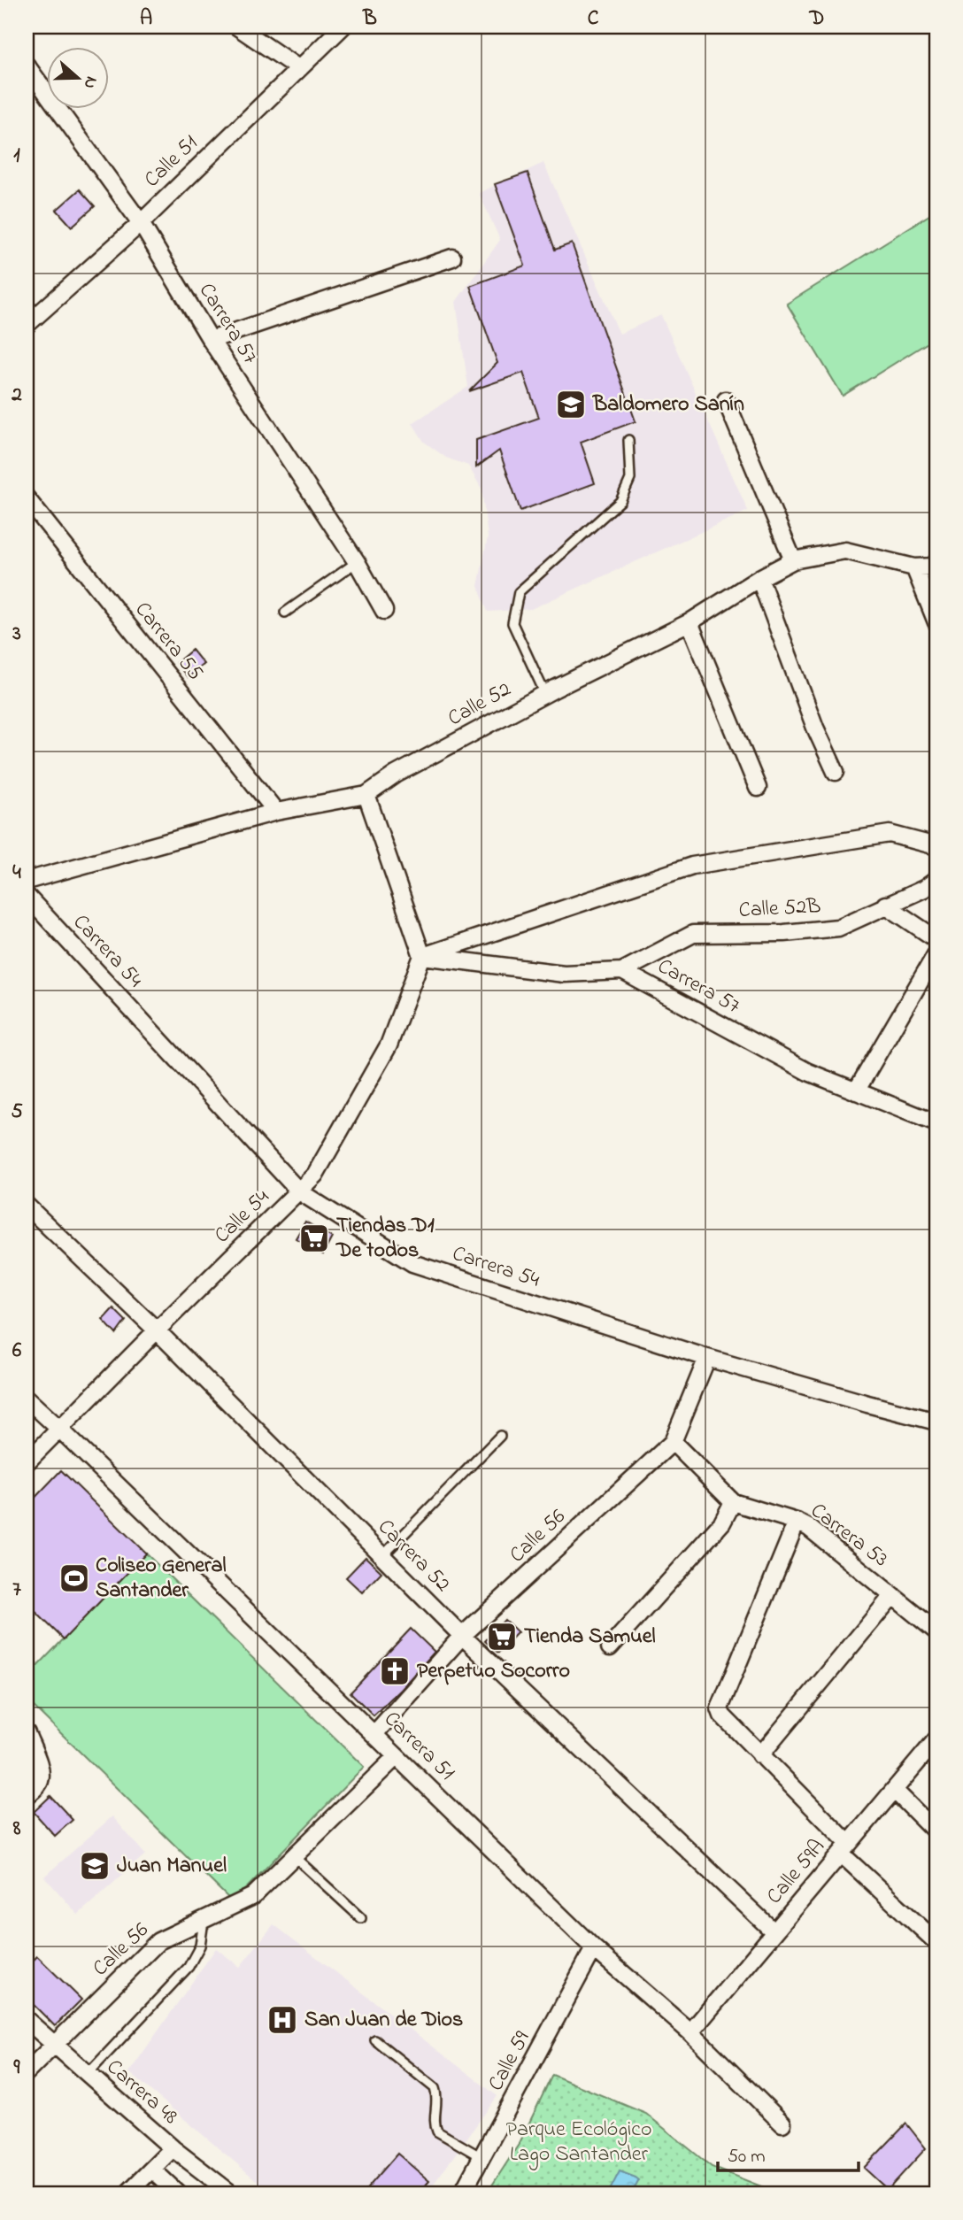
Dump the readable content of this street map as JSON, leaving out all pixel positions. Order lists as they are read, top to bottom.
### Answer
{
  "streets": {
    "street": [
      "Calle 51",
      "Carrera 57",
      "Carrera 55",
      "Calle 52",
      "Calle 52B",
      "Carrera 54",
      "Calle 54",
      "Carrera 53",
      "Calle 56",
      "Carrera 52",
      "Carrera 51",
      "Calle 59A",
      "Calle 59",
      "Carrera 48"
    ]
  },
  "crossings": [
    ["Calle 51", "Carrera 57"],
    ["Carrera 57", "Calle 52B"],
    ["Carrera 57", "Calle 54"],
    ["Carrera 55", "Calle 52"],
    ["Carrera 54", "Calle 54"],
    ["Carrera 54", "Calle 56"],
    ["Calle 54", "Carrera 52"],
    ["Calle 54", "Carrera 51"],
    ["Carrera 53", "Calle 56"],
    ["Calle 56", "Carrera 52"],
    ["Calle 56", "Carrera 51"],
    ["Calle 56", "Carrera 48"],
    ["Carrera 52", "Calle 59A"],
    ["Carrera 51", "Calle 59A"],
    ["Carrera 51", "Calle 59"]
  ],
  "parks": ["Parque Ecológico Lago Santander"],
  "places": {
    "school or university": ["Baldomero Sanín", "Juan Manuel"],
    "supermarket": ["Tiendas D1 De todos", "Tienda Samuel"],
    "sports": ["Coliseo General Santander"],
    "church": ["Perpetuo Socorro"],
    "hospital": ["San Juan de Dios"]
  },
  "scale_bar": "50 m",
  "north": "right",
  "grid": {
    "columns": [
      "A",
      "B",
      "C",
      "D"
    ],
    "rows": [
      "1",
      "2",
      "3",
      "4",
      "5",
      "6",
      "7",
      "8",
      "9"
    ]
  }
}
